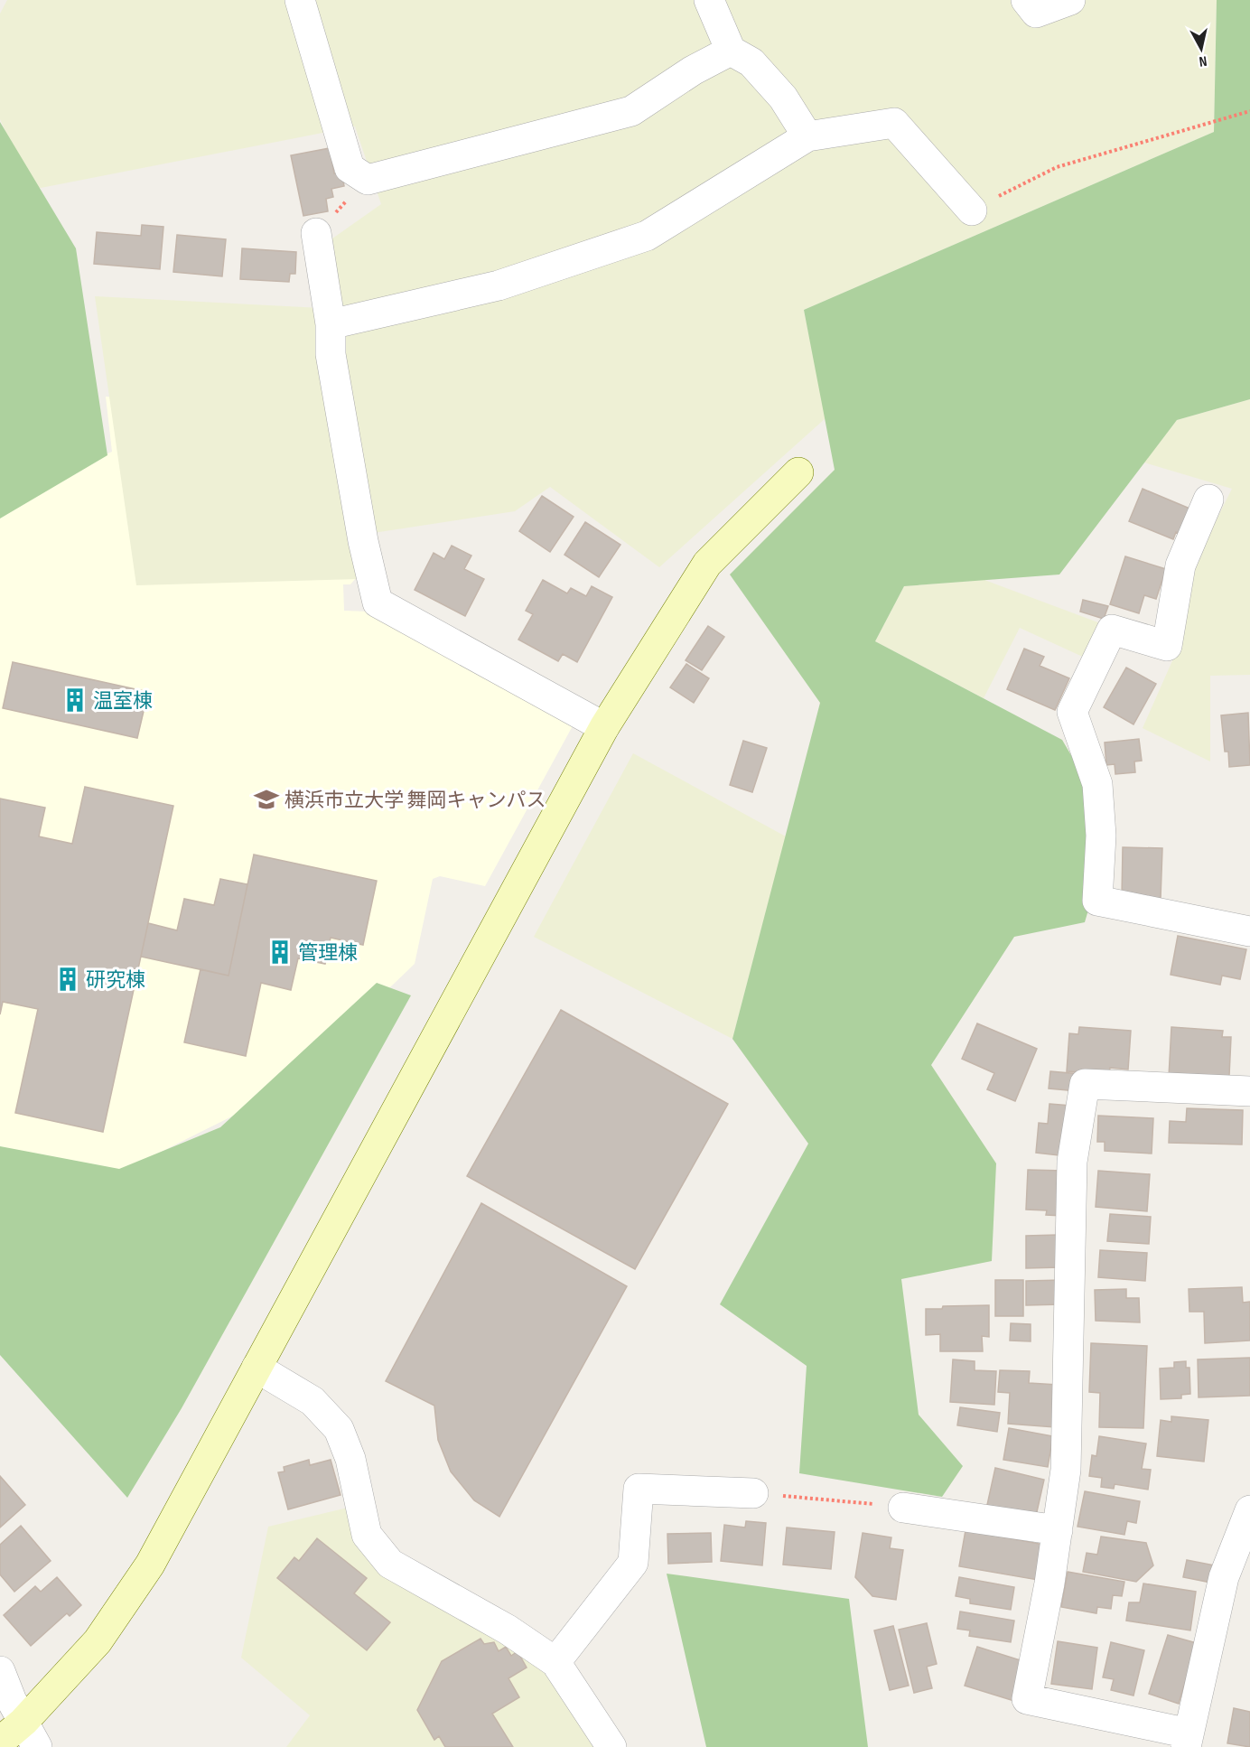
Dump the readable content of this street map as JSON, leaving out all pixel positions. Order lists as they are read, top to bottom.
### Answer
{
  "places": {
    "building": ["温室棟", "管理棟", "研究棟"],
    "school or university": ["横浜市立大学 舞岡キャンパス"]
  },
  "north": "bottom"
}
